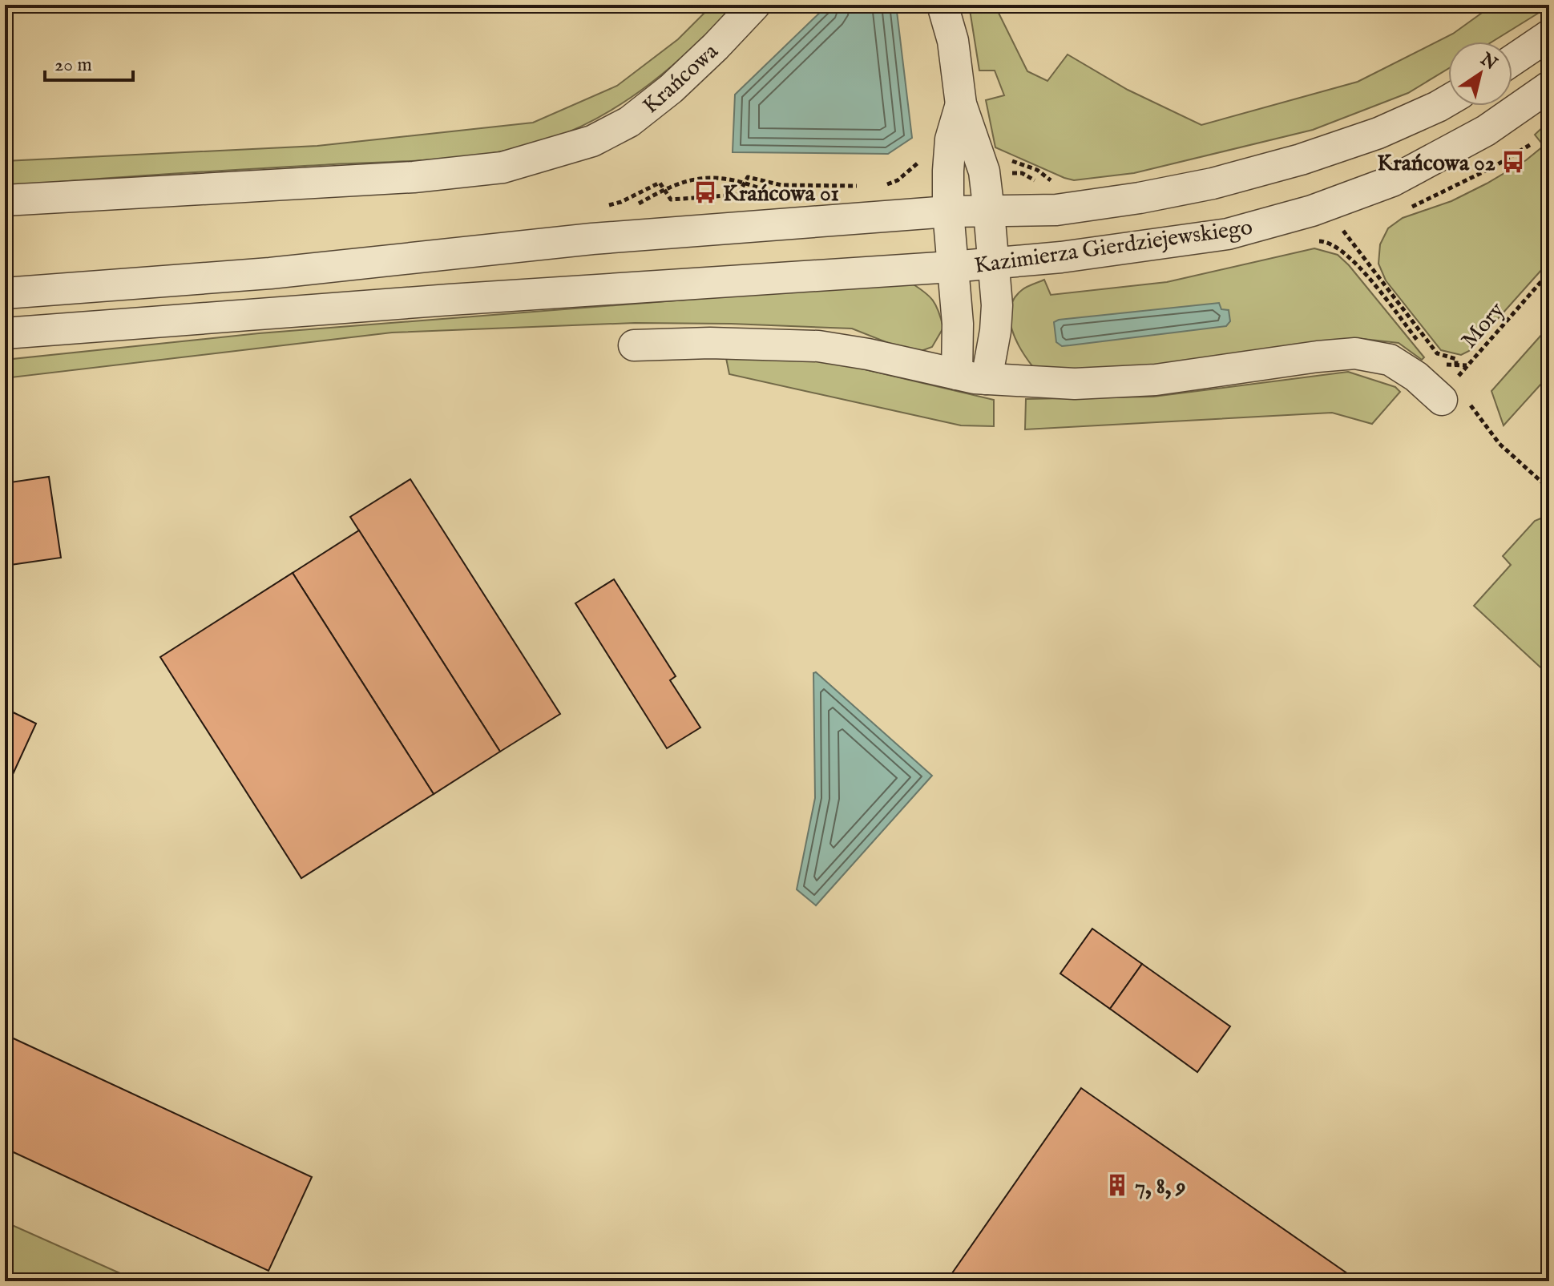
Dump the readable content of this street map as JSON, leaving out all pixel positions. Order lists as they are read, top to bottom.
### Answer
{
  "streets": {
    "street": ["Krańcowa", "Kazimierza Gierdziejewskiego"],
    "path": ["Mory"]
  },
  "places": {
    "bus stop": ["Krańcowa 02", "Krańcowa 01"],
    "building": ["7, 8, 9"]
  },
  "scale_bar": "20 m",
  "north": "top right"
}
